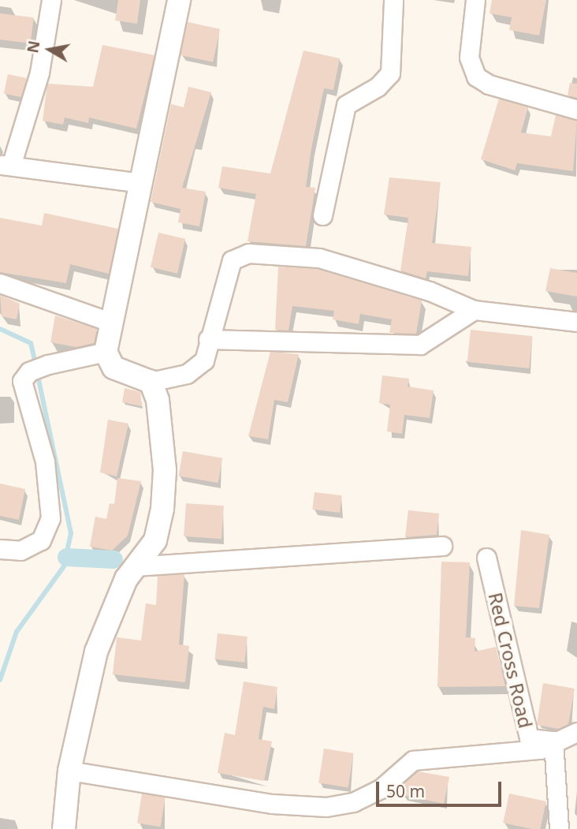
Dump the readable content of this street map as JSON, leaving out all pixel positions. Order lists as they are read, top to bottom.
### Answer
{
  "streets": {
    "street": ["Red Cross Road"]
  },
  "scale_bar": "50 m",
  "north": "left"
}
